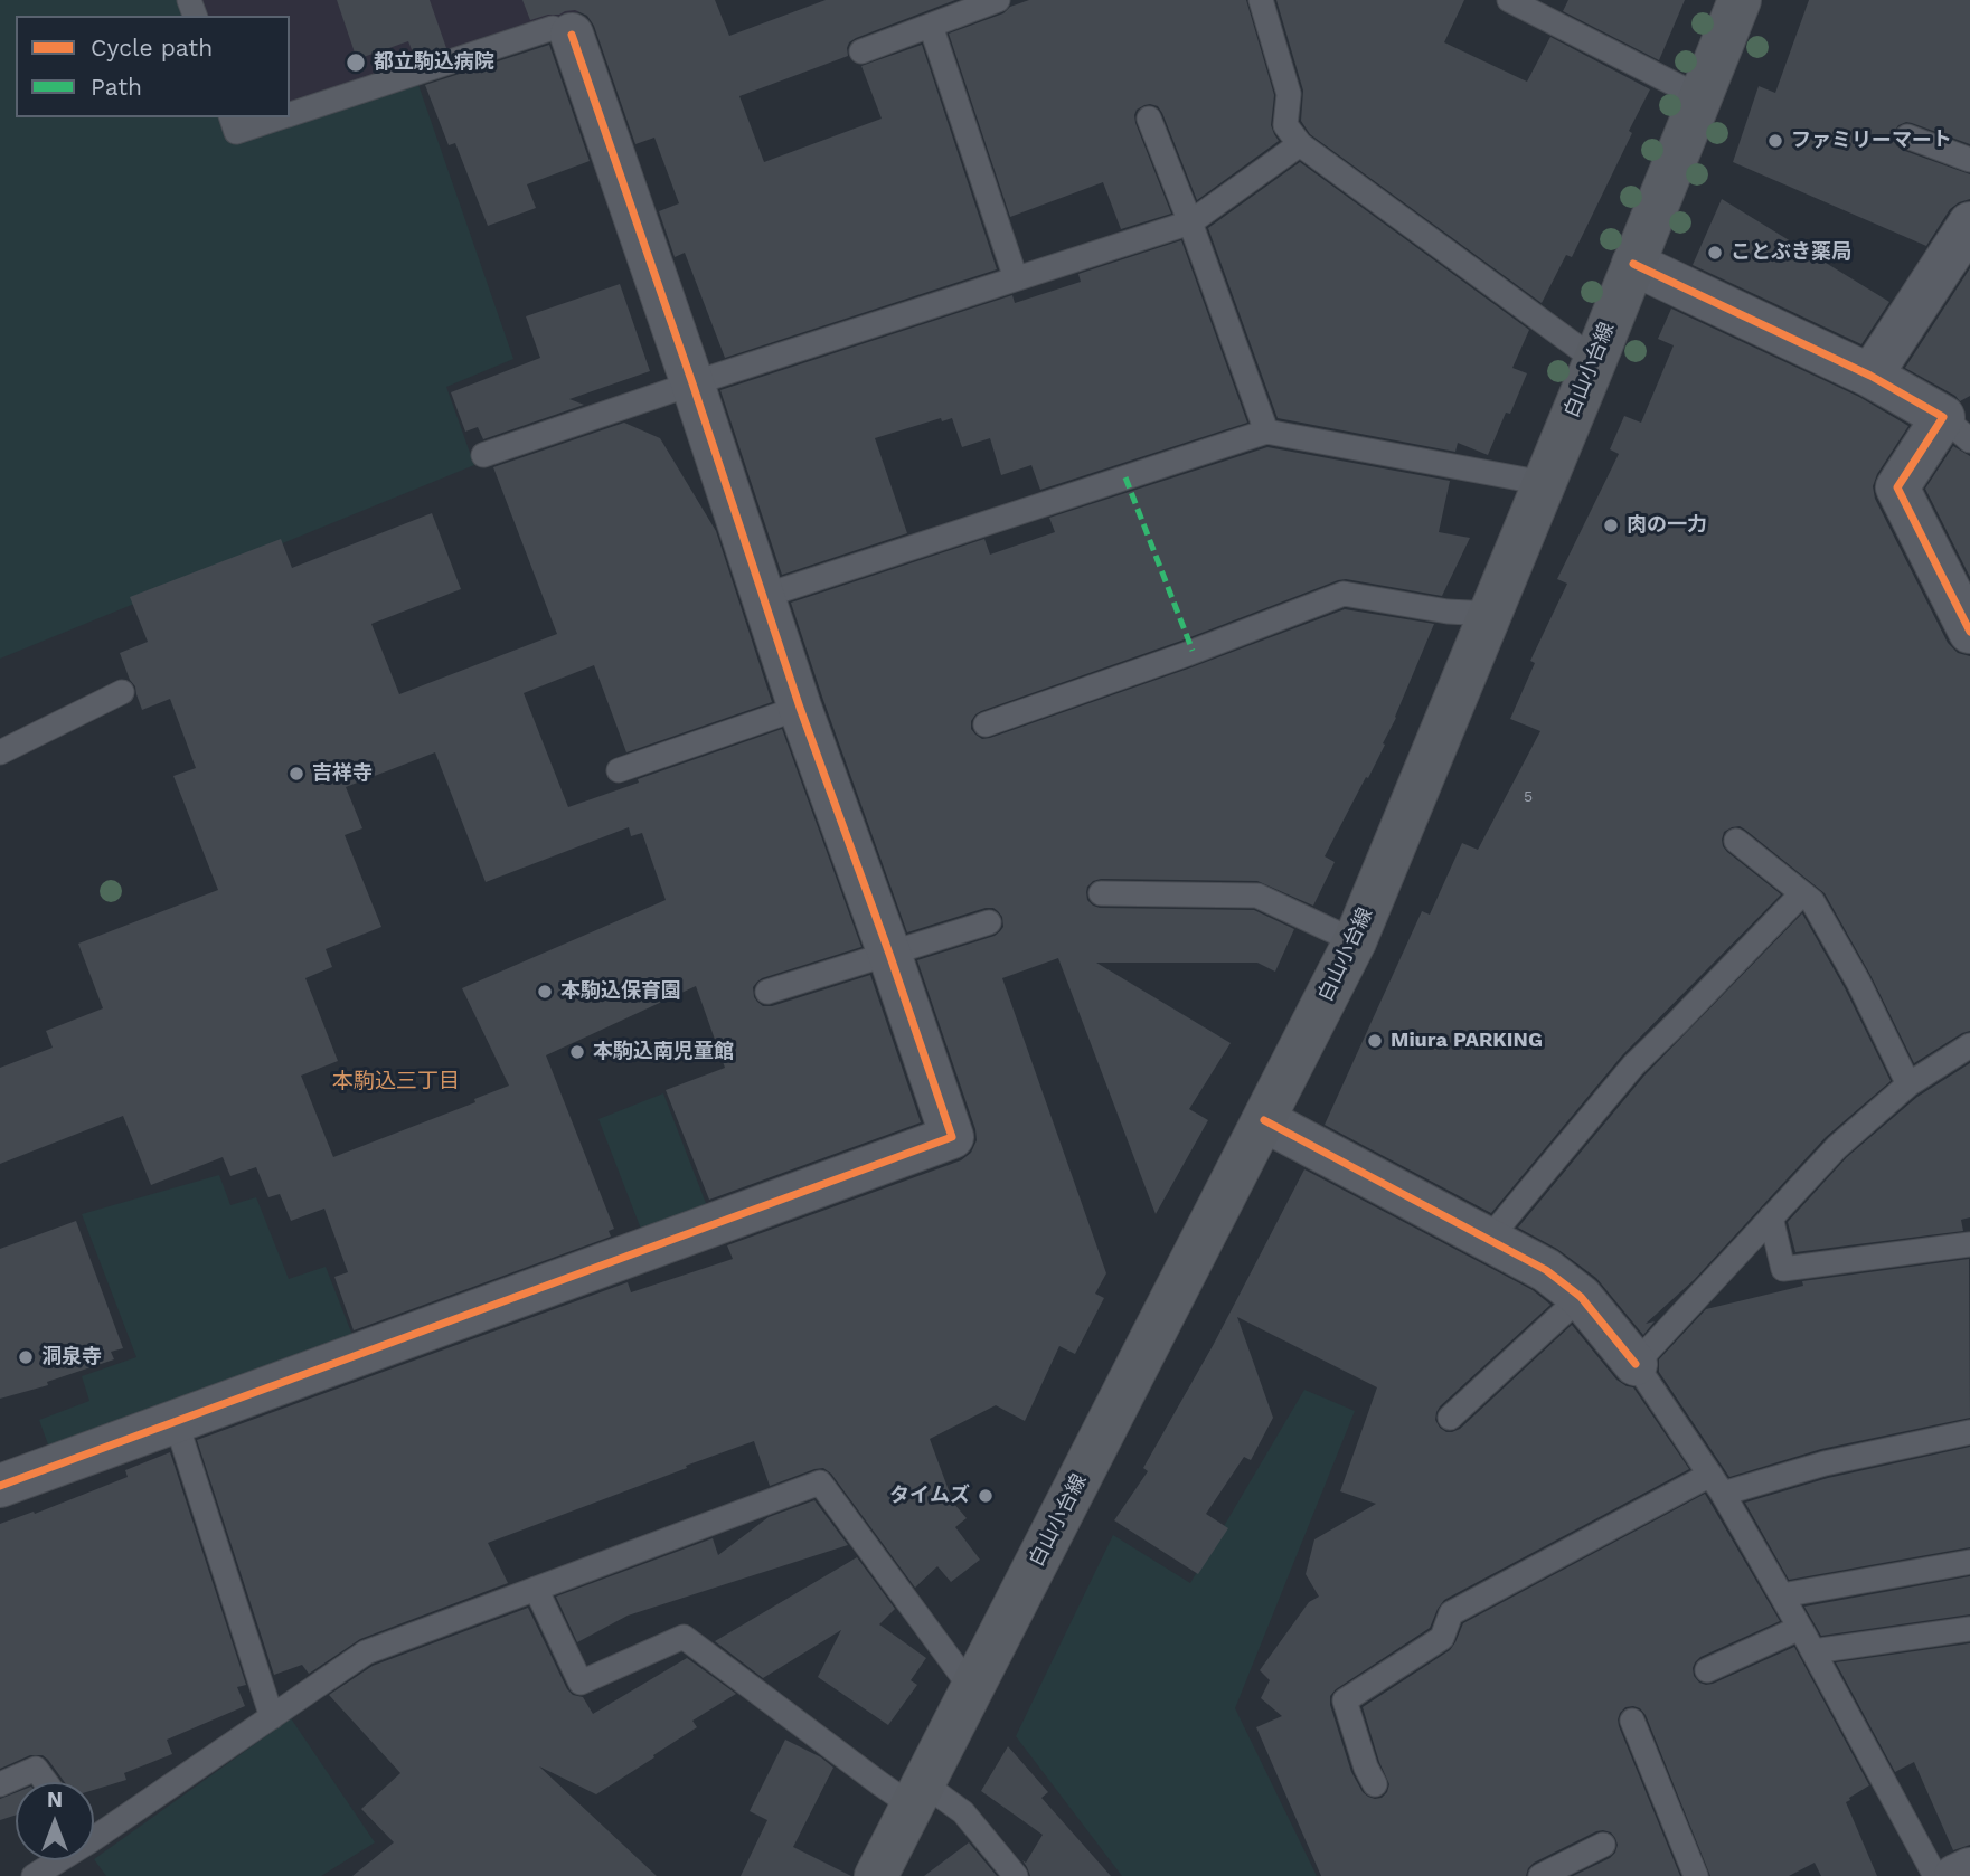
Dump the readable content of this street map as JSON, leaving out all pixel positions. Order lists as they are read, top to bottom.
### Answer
{
  "streets": {
    "main road": ["白山小台線"]
  },
  "districts": ["本駒込三丁目"],
  "places": [
    "都立駒込病院",
    "ファミリーマート",
    "ことぶき薬局",
    "肉の一力",
    "吉祥寺",
    "本駒込保育園",
    "Miura PARKING",
    "本駒込南児童館",
    "洞泉寺",
    "タイムズ"
  ],
  "house_numbers": ["5"],
  "legend": ["Cycle path", "Path"],
  "north": "top"
}
